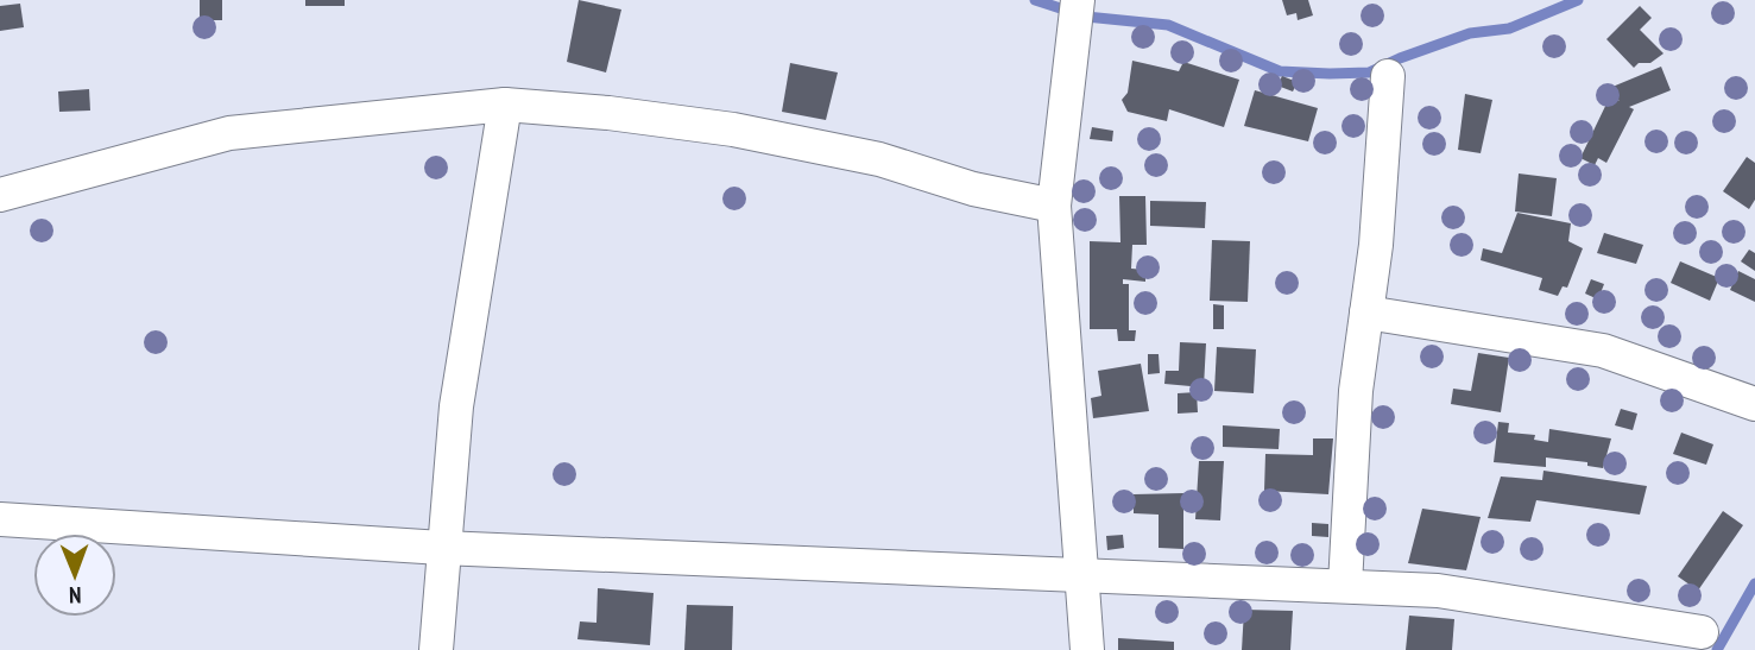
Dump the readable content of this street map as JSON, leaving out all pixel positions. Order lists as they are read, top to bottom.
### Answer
{
  "north": "bottom"
}
